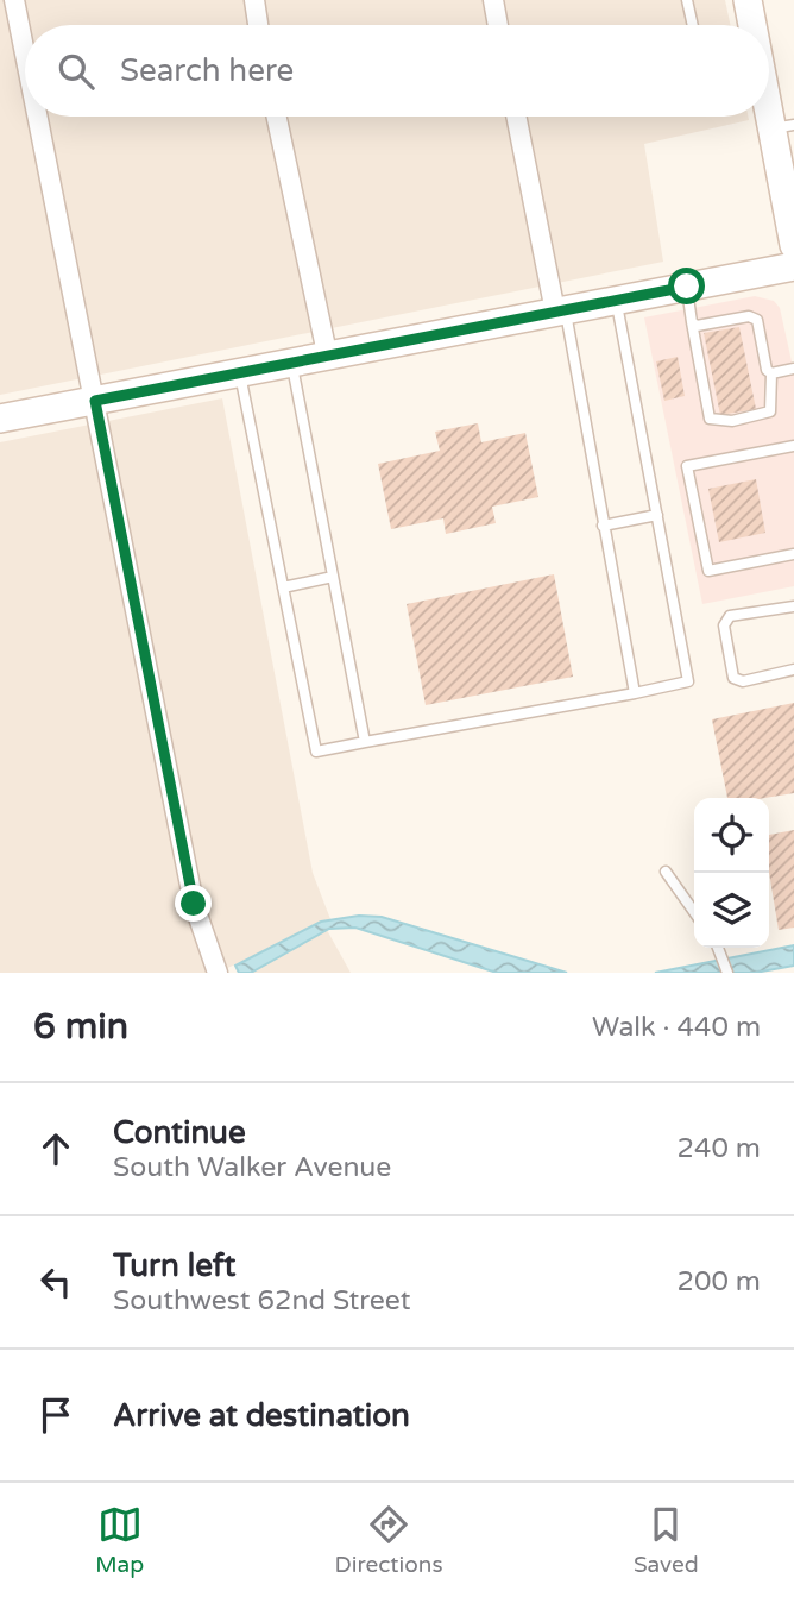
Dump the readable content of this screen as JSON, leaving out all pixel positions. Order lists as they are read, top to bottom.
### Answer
{
  "page": {
    "search": "Search here",
    "heading": ["6 min", "Walk · 440 m"],
    "list": [
      ["Continue", "South Walker Avenue", "240 m"],
      ["Turn left", "Southwest 62nd Street", "200 m"],
      "Arrive at destination"
    ],
    "nav": ["Map", "Directions", "Saved"]
  }
}
